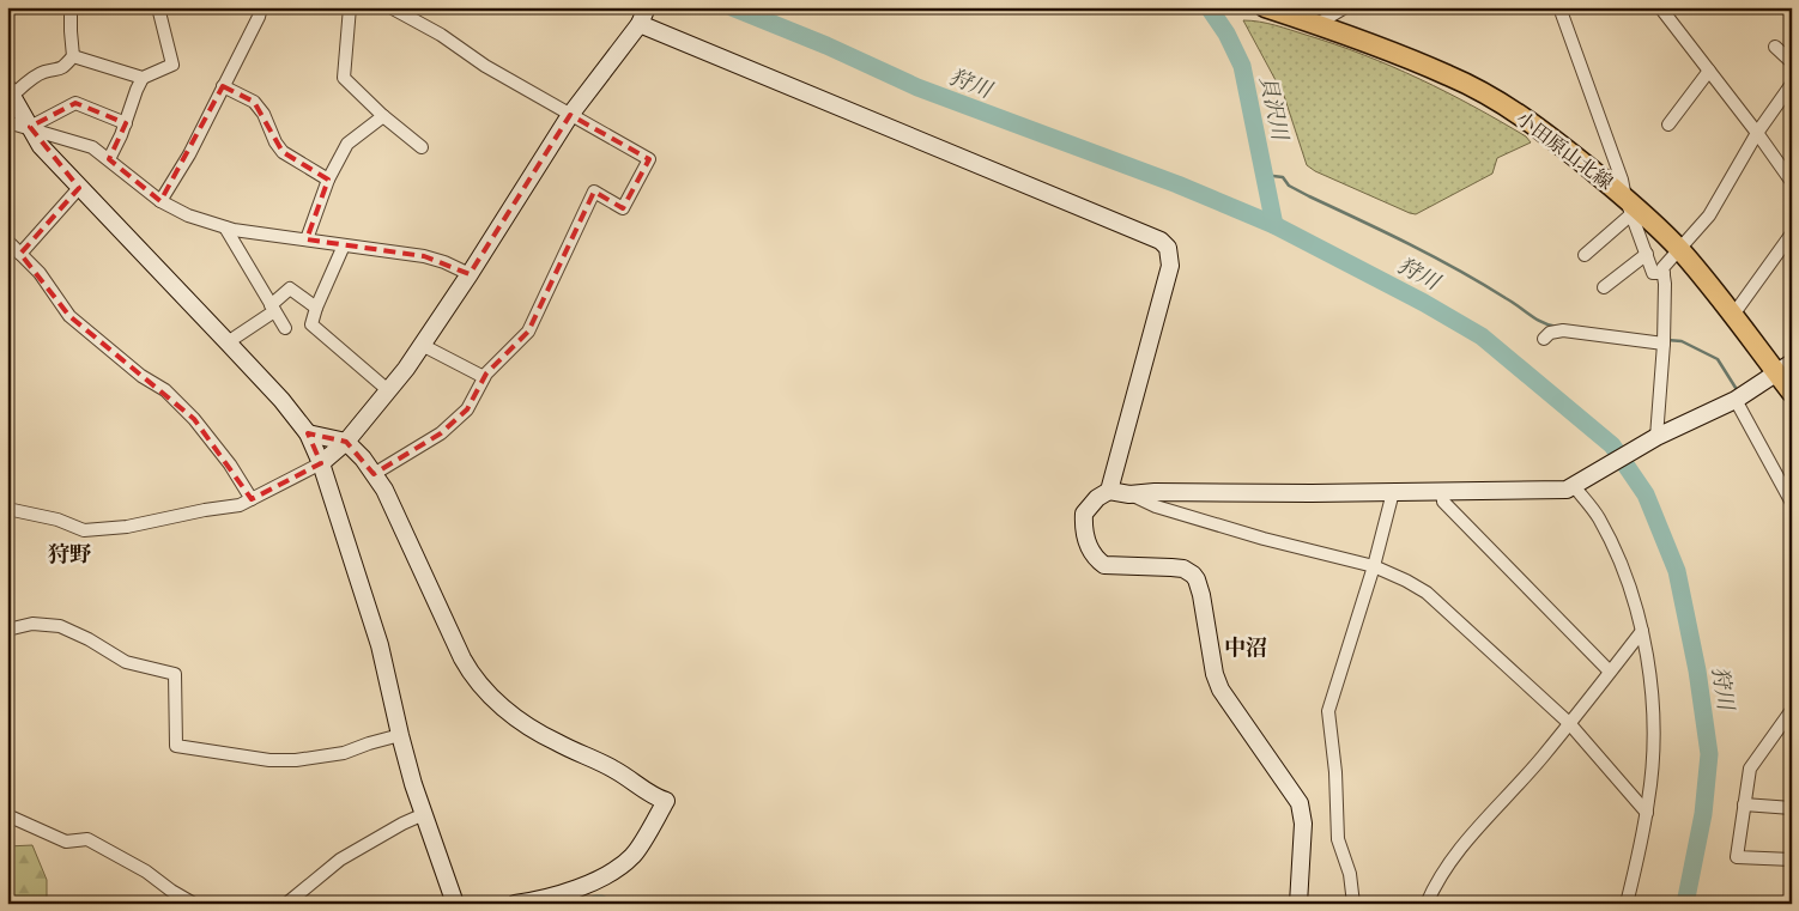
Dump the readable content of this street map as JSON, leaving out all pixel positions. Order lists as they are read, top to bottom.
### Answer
{
  "streets": {
    "main road": ["小田原山北線"]
  },
  "districts": ["狩野", "中沼"],
  "water": ["狩川", "貝沢川"]
}
